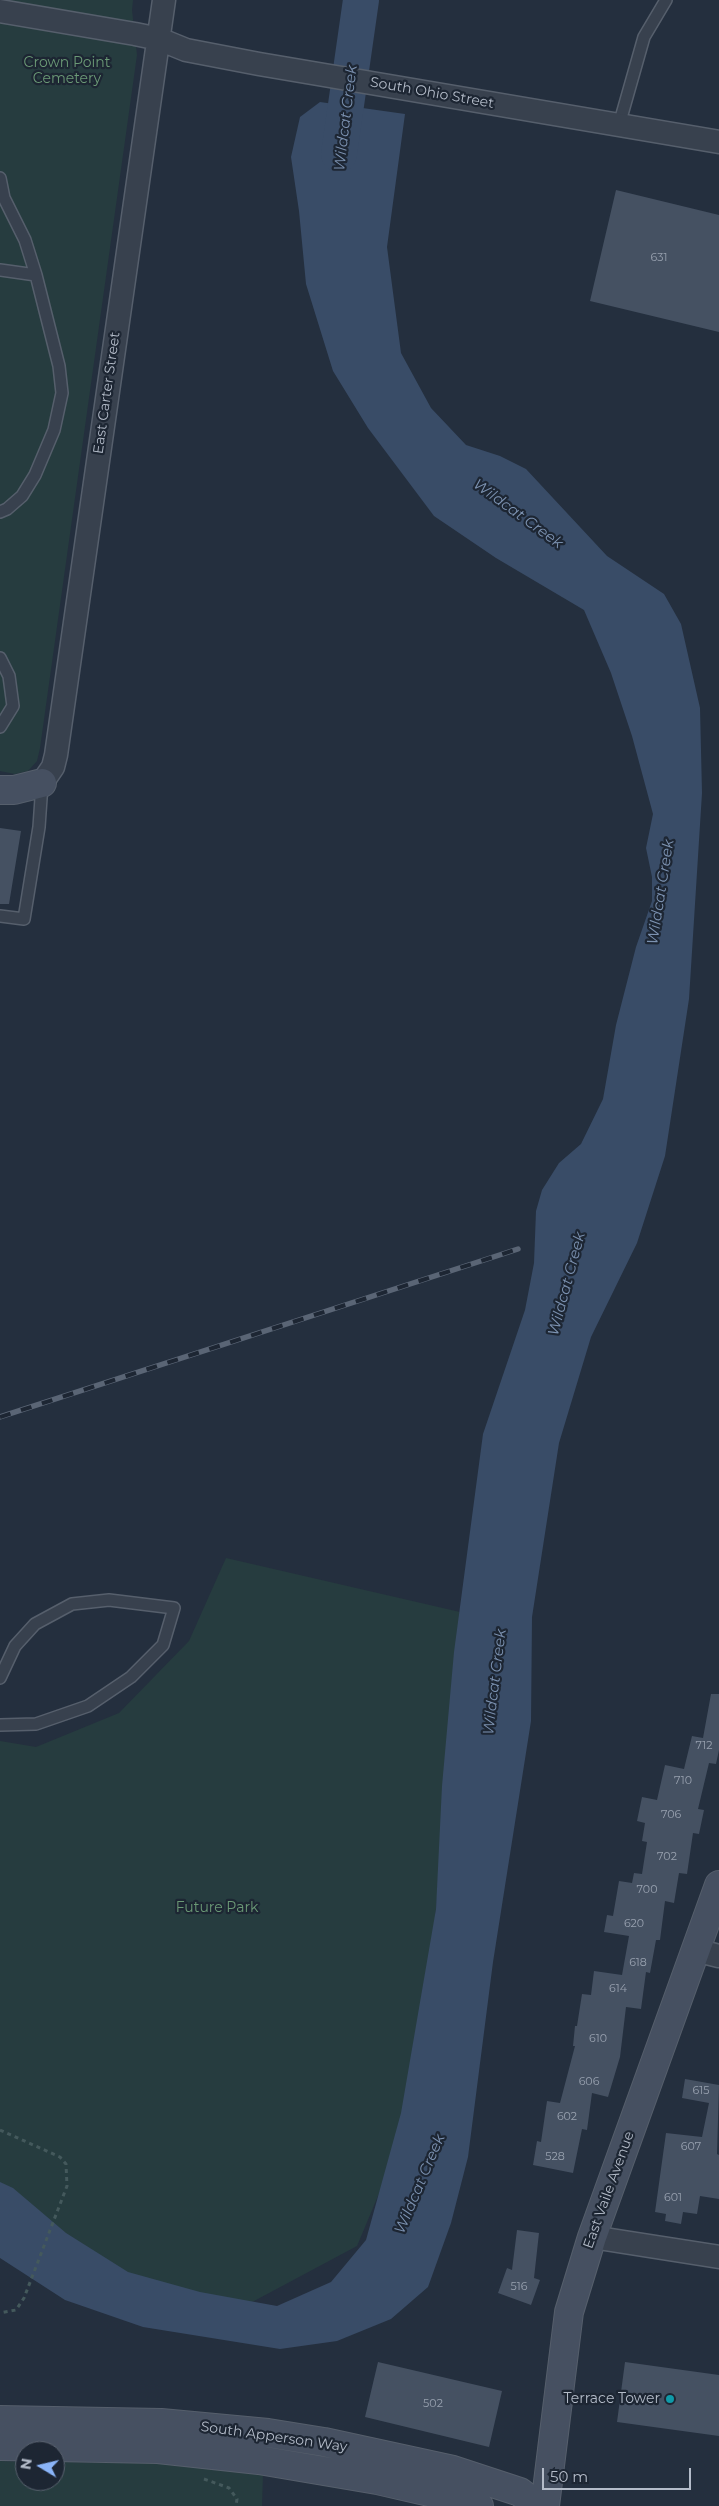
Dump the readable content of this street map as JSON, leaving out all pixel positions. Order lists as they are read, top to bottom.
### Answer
{
  "streets": {
    "main road": ["East Vaile Avenue", "South Apperson Way"],
    "street": ["South Ohio Street", "East Carter Street"]
  },
  "crossings": [
    ["South Ohio Street", "East Carter Street"]
  ],
  "water": ["Wildcat Creek"],
  "parks": ["Crown Point Cemetery", "Future Park"],
  "places": ["Terrace Tower"],
  "house_numbers": [
    "631",
    "712",
    "710",
    "706",
    "702",
    "700",
    "620",
    "618",
    "614",
    "610",
    "606",
    "615",
    "602",
    "607",
    "528",
    "601",
    "516",
    "502"
  ],
  "scale_bar": "50 m",
  "north": "left"
}
